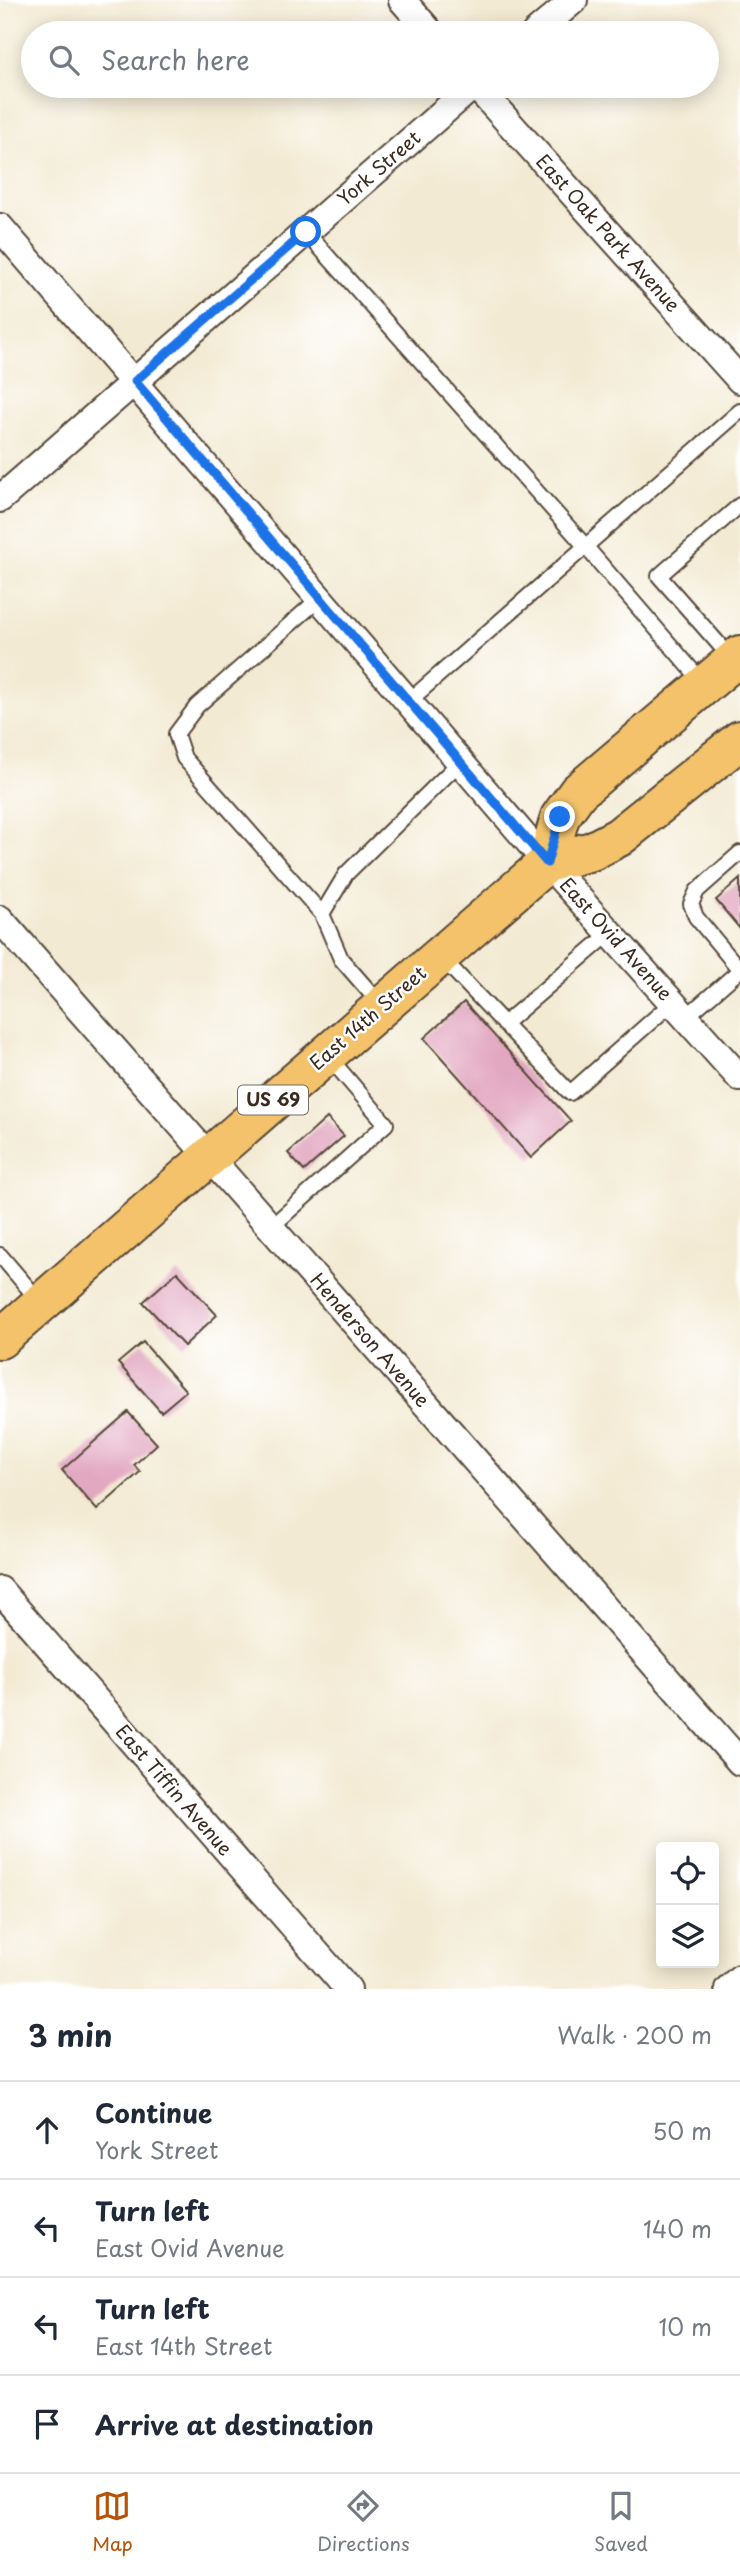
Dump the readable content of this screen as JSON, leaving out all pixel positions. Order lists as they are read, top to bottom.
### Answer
{
  "streets": {
    "main road": ["East 14th Street", "US 69"],
    "street": [
      "York Street",
      "East Oak Park Avenue",
      "East Ovid Avenue",
      "Henderson Avenue",
      "East Tiffin Avenue"
    ]
  },
  "crossings": [
    ["York Street", "East Ovid Avenue"],
    ["East Ovid Avenue", "East 14th Street"],
    ["East 14th Street", "Henderson Avenue"]
  ],
  "page": {
    "search": "Search here",
    "heading": ["3 min", "Walk · 200 m"],
    "list": [
      ["Continue", "York Street", "50 m"],
      ["Turn left", "East Ovid Avenue", "140 m"],
      ["Turn left", "East 14th Street", "10 m"],
      "Arrive at destination"
    ],
    "nav": ["Map", "Directions", "Saved"]
  }
}
